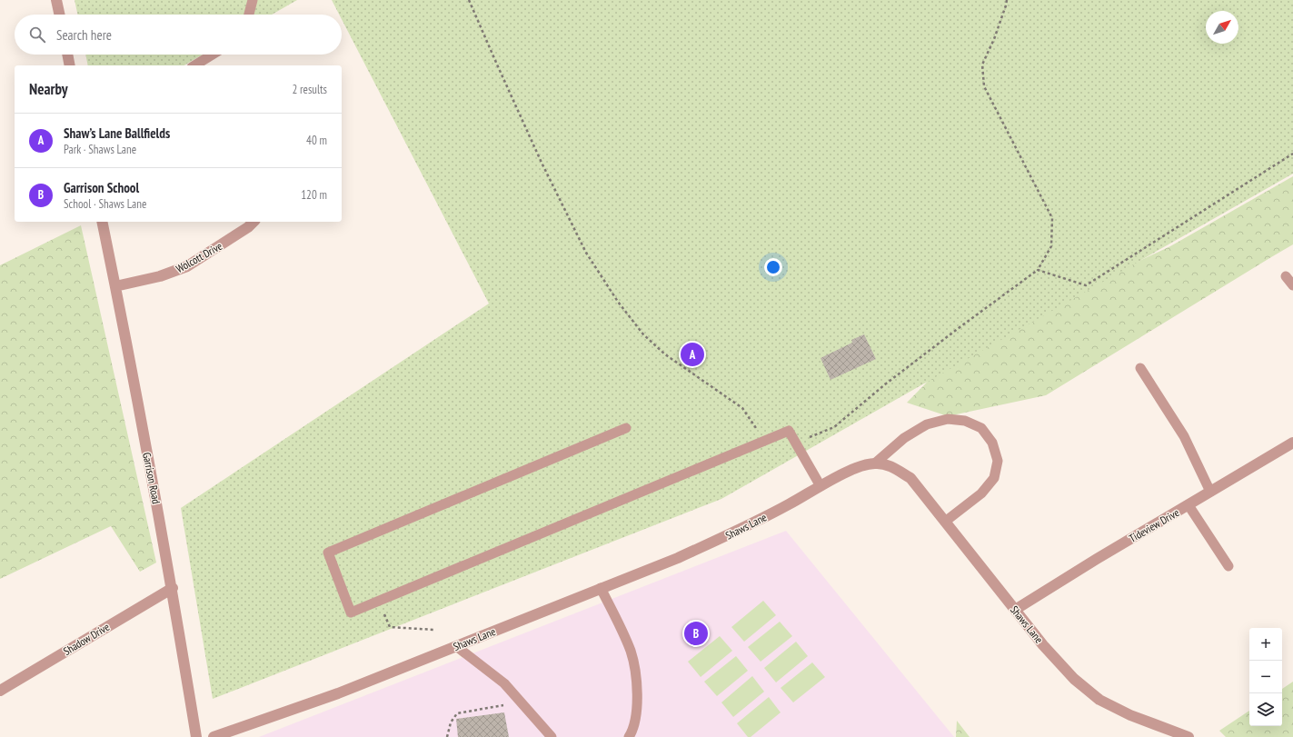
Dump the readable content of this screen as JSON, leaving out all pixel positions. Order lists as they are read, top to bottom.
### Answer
{
  "streets": {
    "street": [
      "Wolcott Drive",
      "Garrison Road",
      "Tideview Drive",
      "Shaws Lane",
      "Shadow Drive"
    ]
  },
  "crossings": [
    ["Wolcott Drive", "Garrison Road"],
    ["Garrison Road", "Shadow Drive"],
    ["Tideview Drive", "Shaws Lane"]
  ],
  "north": "top right",
  "page": {
    "search": "Search here",
    "heading": ["Nearby", "2 results"],
    "list": [
      {
        "mark": "A",
        "name": "Shaw’s Lane Ballfields",
        "note": "Park · Shaws Lane",
        "value": "40 m"
      },
      {
        "mark": "B",
        "name": "Garrison School",
        "note": "School · Shaws Lane",
        "value": "120 m"
      }
    ],
    "pins": ["A", "B"],
    "map_buttons": ["+", "−"]
  }
}
